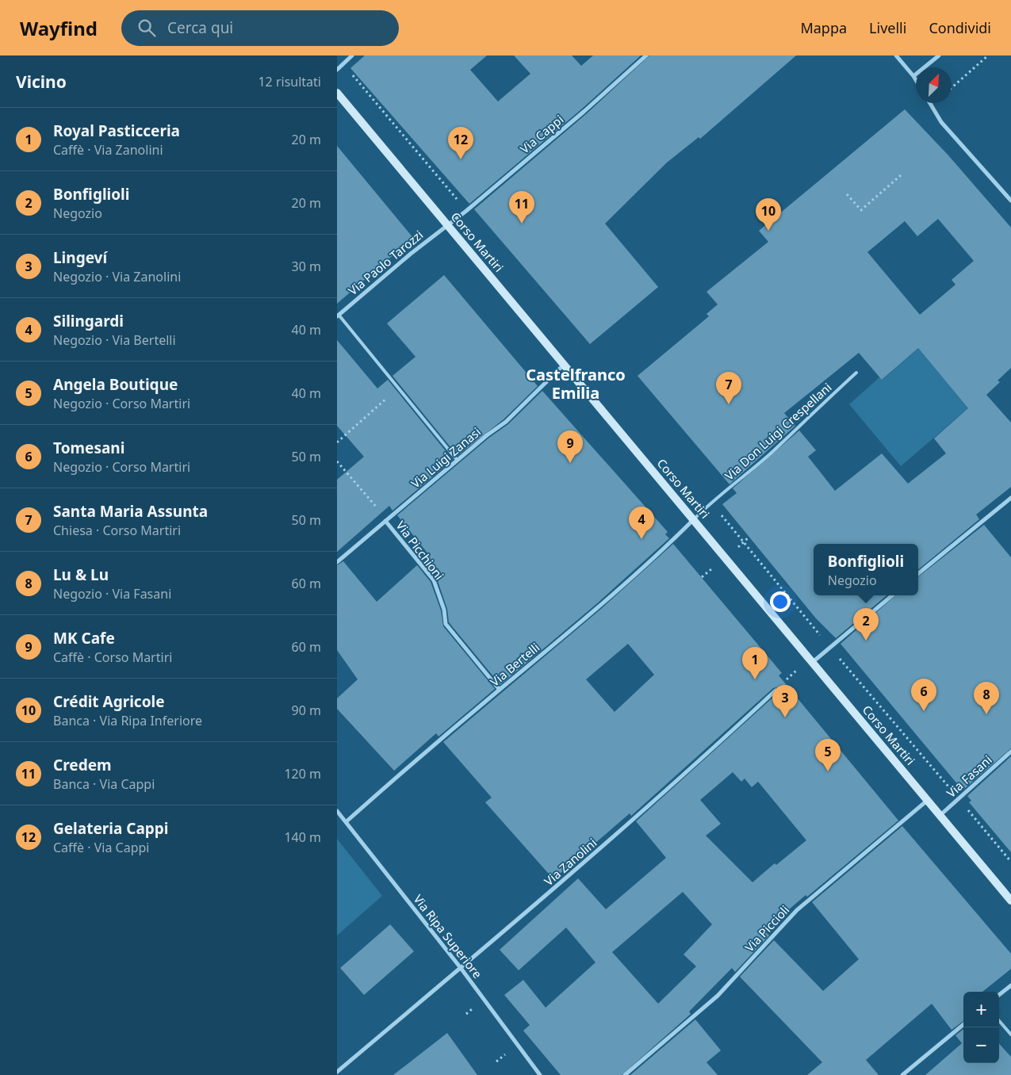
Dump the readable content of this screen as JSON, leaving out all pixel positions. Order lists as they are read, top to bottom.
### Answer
{
  "streets": {
    "main road": ["Corso Martiri"],
    "street": [
      "Via Cappi",
      "Via Paolo Tarozzi",
      "Via Luigi Zanasi",
      "Via Picchioni",
      "Via Bertelli",
      "Via Fasani",
      "Via Zanolini",
      "Via Piccioli",
      "Via Ripa Superiore"
    ],
    "lane": ["Via Don Luigi Crespellani"]
  },
  "crossings": [
    ["Via Cappi", "Corso Martiri"],
    ["Via Cappi", "Via Paolo Tarozzi"],
    ["Corso Martiri", "Via Paolo Tarozzi"],
    ["Corso Martiri", "Via Don Luigi Crespellani"],
    ["Corso Martiri", "Via Luigi Zanasi"],
    ["Corso Martiri", "Via Bertelli"],
    ["Corso Martiri", "Via Fasani"],
    ["Corso Martiri", "Via Piccioli"],
    ["Via Don Luigi Crespellani", "Via Bertelli"],
    ["Via Luigi Zanasi", "Via Picchioni"],
    ["Via Picchioni", "Via Bertelli"],
    ["Via Bertelli", "Via Ripa Superiore"],
    ["Via Zanolini", "Via Ripa Superiore"]
  ],
  "districts": ["Castelfranco Emilia"],
  "north": "top right",
  "page": {
    "header": "Wayfind",
    "search": "Cerca qui",
    "nav": ["Mappa", "Livelli", "Condividi"],
    "heading": ["Vicino", "12 risultati"],
    "list": [
      {
        "mark": "1",
        "name": "Royal Pasticceria",
        "note": "Caffè · Via Zanolini",
        "value": "20 m"
      },
      {
        "mark": "2",
        "name": "Bonfiglioli",
        "note": "Negozio",
        "value": "20 m"
      },
      {
        "mark": "3",
        "name": "Lingeví",
        "note": "Negozio · Via Zanolini",
        "value": "30 m"
      },
      {
        "mark": "4",
        "name": "Silingardi",
        "note": "Negozio · Via Bertelli",
        "value": "40 m"
      },
      {
        "mark": "5",
        "name": "Angela Boutique",
        "note": "Negozio · Corso Martiri",
        "value": "40 m"
      },
      {
        "mark": "6",
        "name": "Tomesani",
        "note": "Negozio · Corso Martiri",
        "value": "50 m"
      },
      {
        "mark": "7",
        "name": "Santa Maria Assunta",
        "note": "Chiesa · Corso Martiri",
        "value": "50 m"
      },
      {
        "mark": "8",
        "name": "Lu & Lu",
        "note": "Negozio · Via Fasani",
        "value": "60 m"
      },
      {
        "mark": "9",
        "name": "MK Cafe",
        "note": "Caffè · Corso Martiri",
        "value": "60 m"
      },
      {
        "mark": "10",
        "name": "Crédit Agricole",
        "note": "Banca · Via Ripa Inferiore",
        "value": "90 m"
      },
      {
        "mark": "11",
        "name": "Credem",
        "note": "Banca · Via Cappi",
        "value": "120 m"
      },
      {
        "mark": "12",
        "name": "Gelateria Cappi",
        "note": "Caffè · Via Cappi",
        "value": "140 m"
      }
    ],
    "pins": [
      "12",
      "11",
      "10",
      "7",
      "9",
      "4",
      "2",
      "1",
      "6",
      "8",
      "3",
      "5"
    ],
    "popup": ["Bonfiglioli", "Negozio"],
    "map_buttons": ["+", "−"]
  }
}
